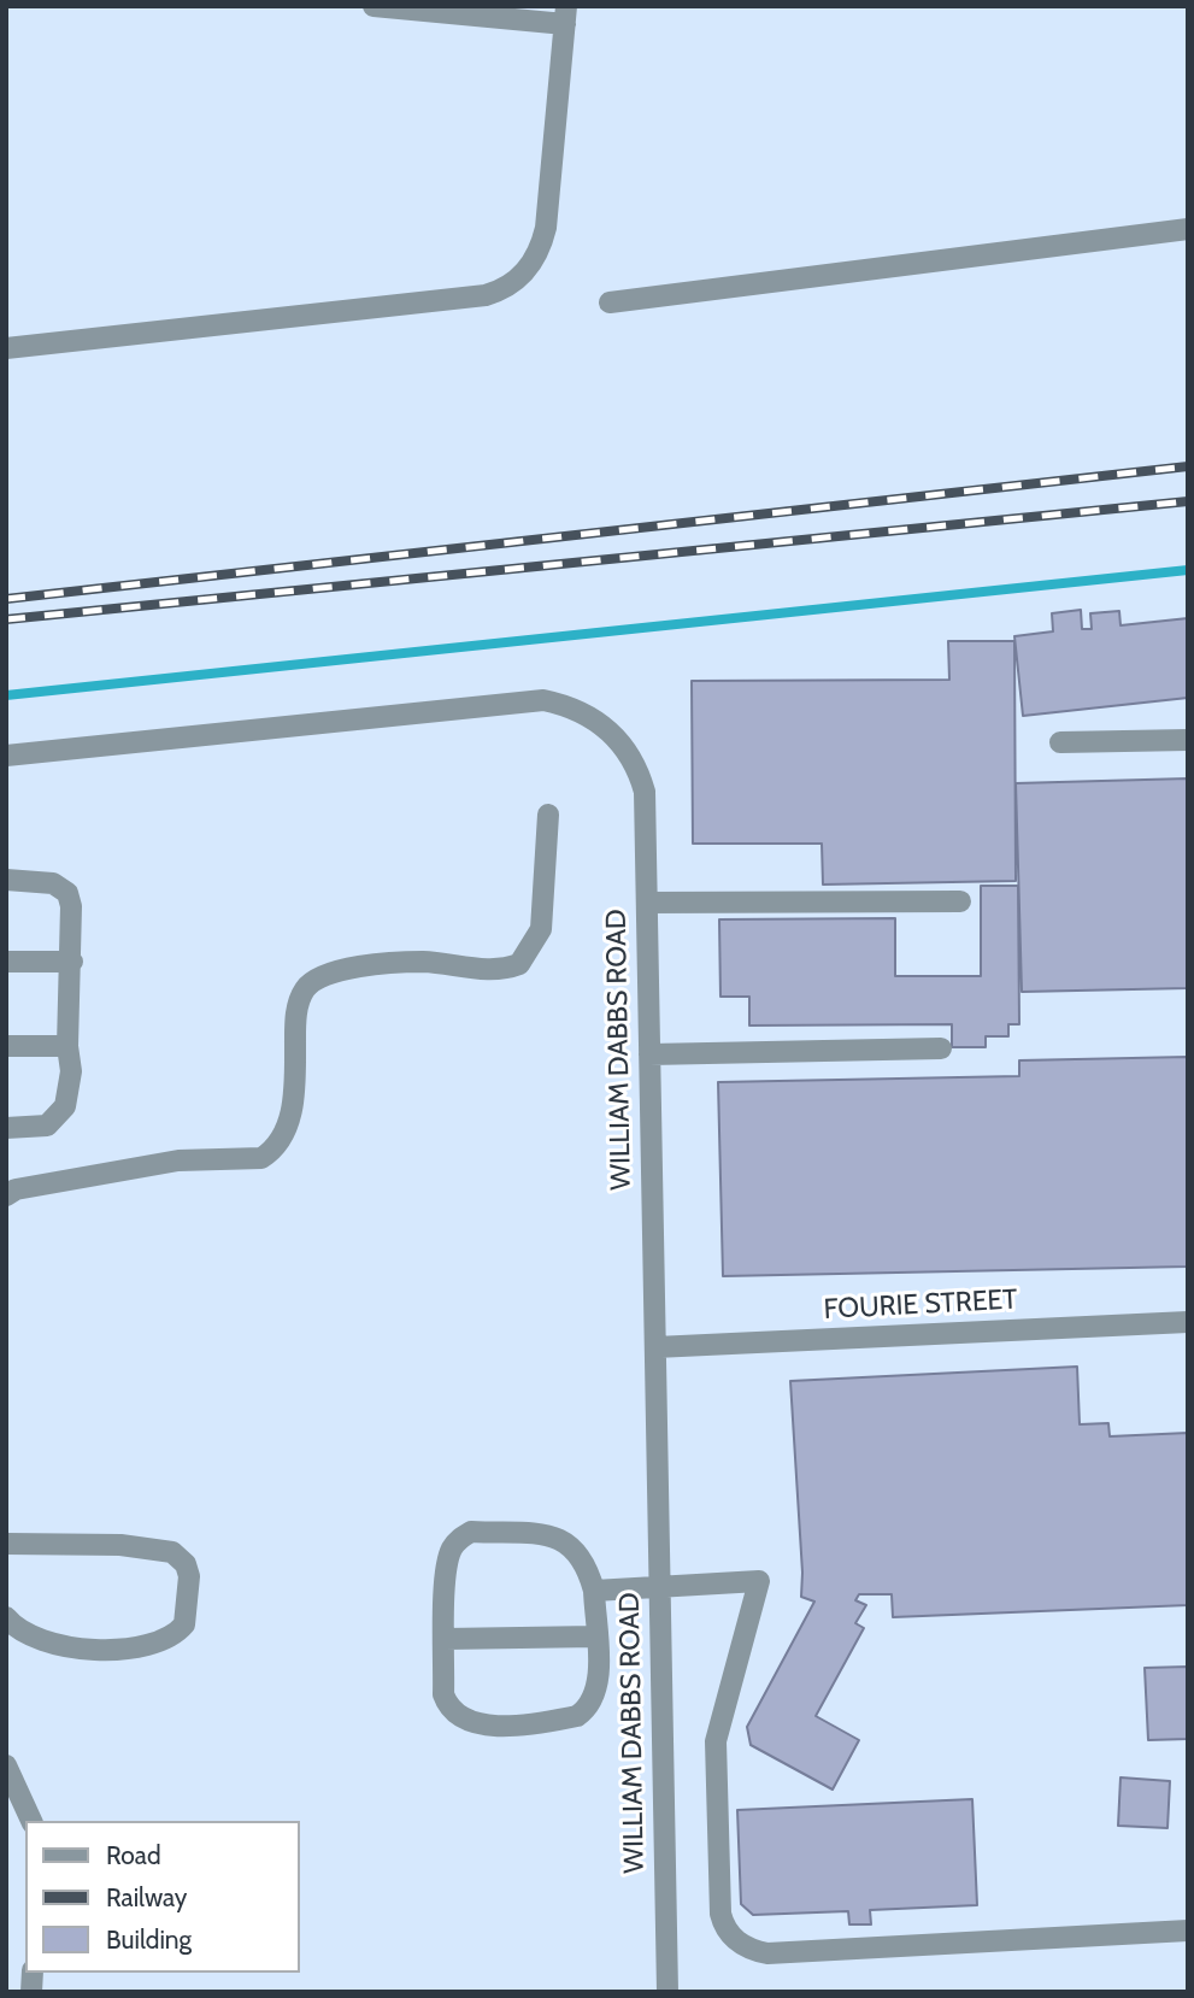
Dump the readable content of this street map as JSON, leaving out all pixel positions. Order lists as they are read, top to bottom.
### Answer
{
  "streets": {
    "street": ["WILLIAM DABBS ROAD", "FOURIE STREET"]
  },
  "crossings": [
    ["WILLIAM DABBS ROAD", "FOURIE STREET"]
  ],
  "legend": ["Road", "Railway", "Building"]
}
